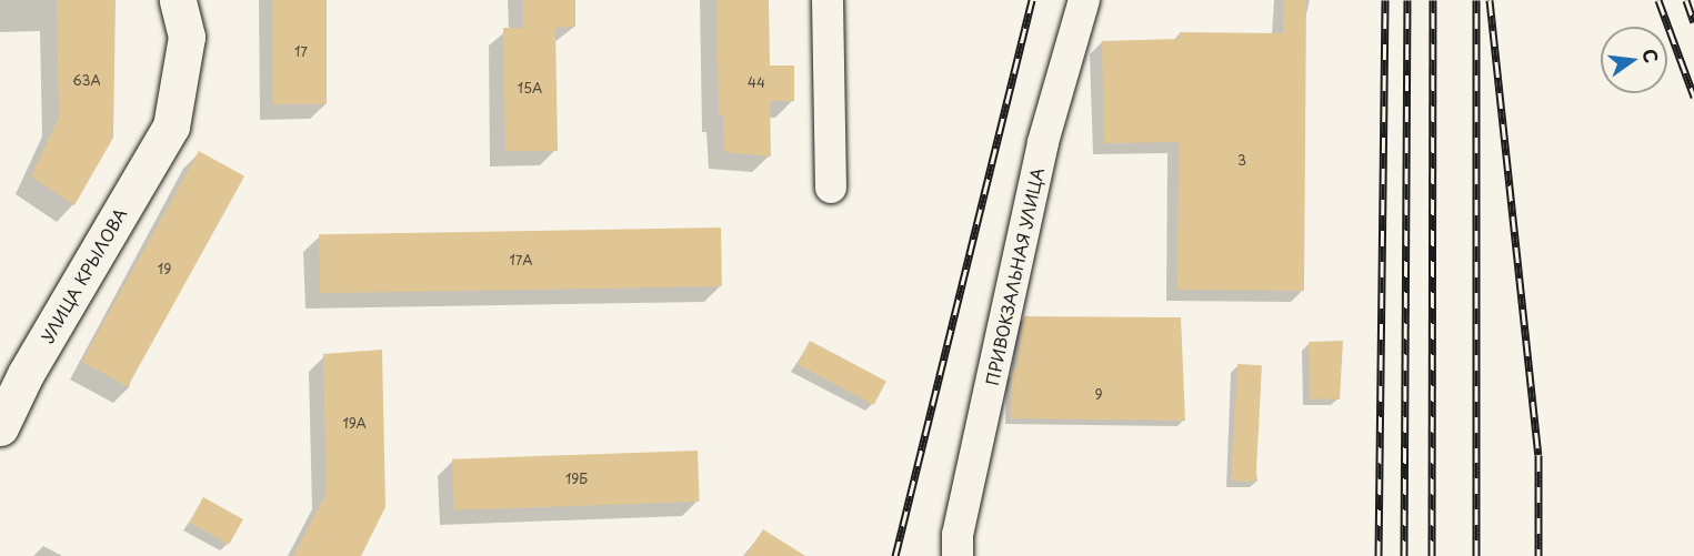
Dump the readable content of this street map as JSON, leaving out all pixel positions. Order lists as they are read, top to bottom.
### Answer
{
  "streets": {
    "street": ["УЛИЦА КРЫЛОВА", "ПРИВОКЗАЛЬНАЯ УЛИЦА"]
  },
  "house_numbers": [
    "17",
    "63А",
    "44",
    "15А",
    "3",
    "17А",
    "19",
    "9",
    "19А",
    "19Б"
  ],
  "north": "right"
}
